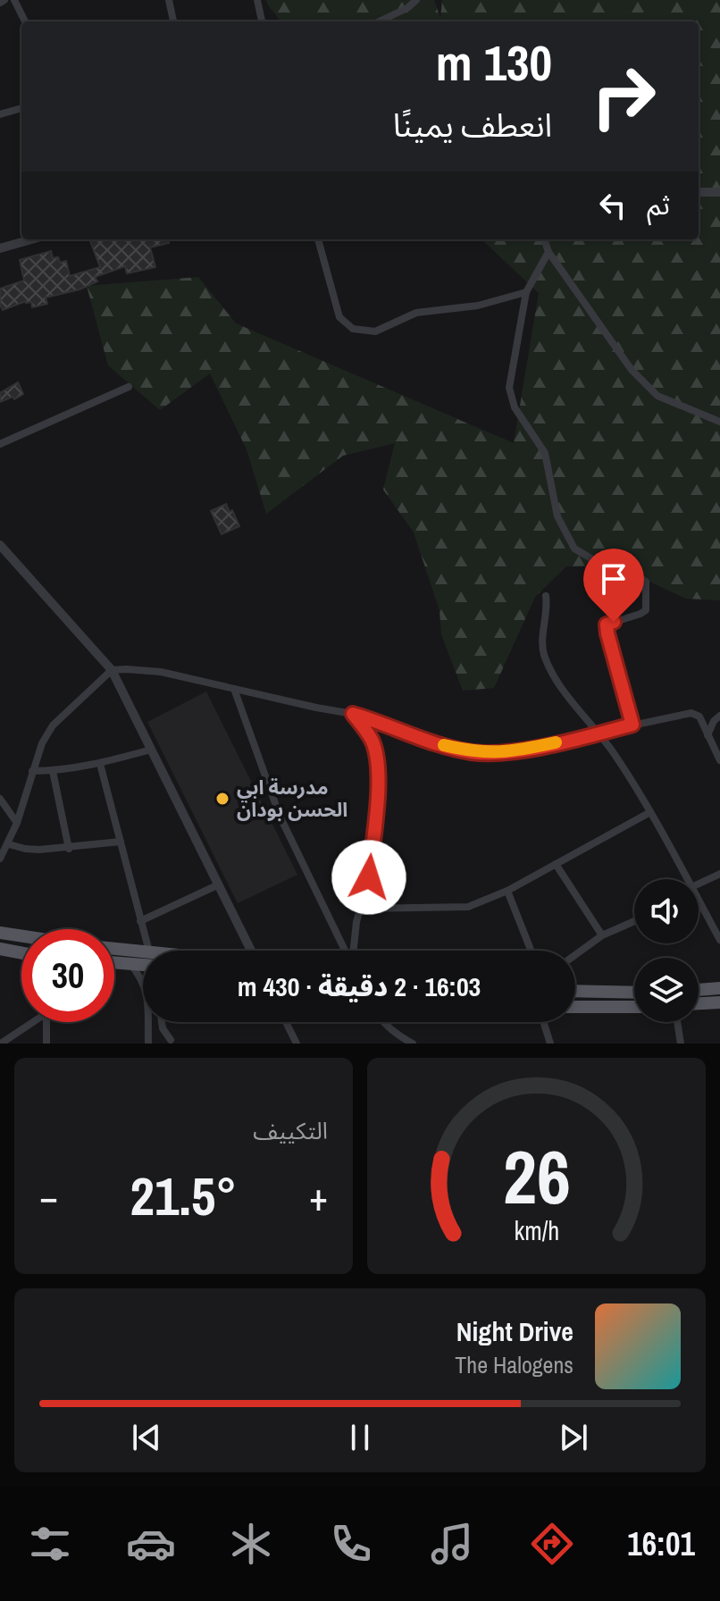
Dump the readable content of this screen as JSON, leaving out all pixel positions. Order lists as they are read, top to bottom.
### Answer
{
  "places": ["مدرسة ابي الحسن بودان"],
  "page": {
    "turn": ["130 m", "انعطف يمينًا"],
    "then": "ثم",
    "limit": "30",
    "trip": "16:03 · 2 دقيقة · 430 m",
    "tile": "التكييف",
    "heat": ["−", "21.5°", "+"],
    "song": ["Night Drive", "The Halogens"],
    "tabs": "16:01",
    "gauge": ["26", "km/h"]
  }
}
